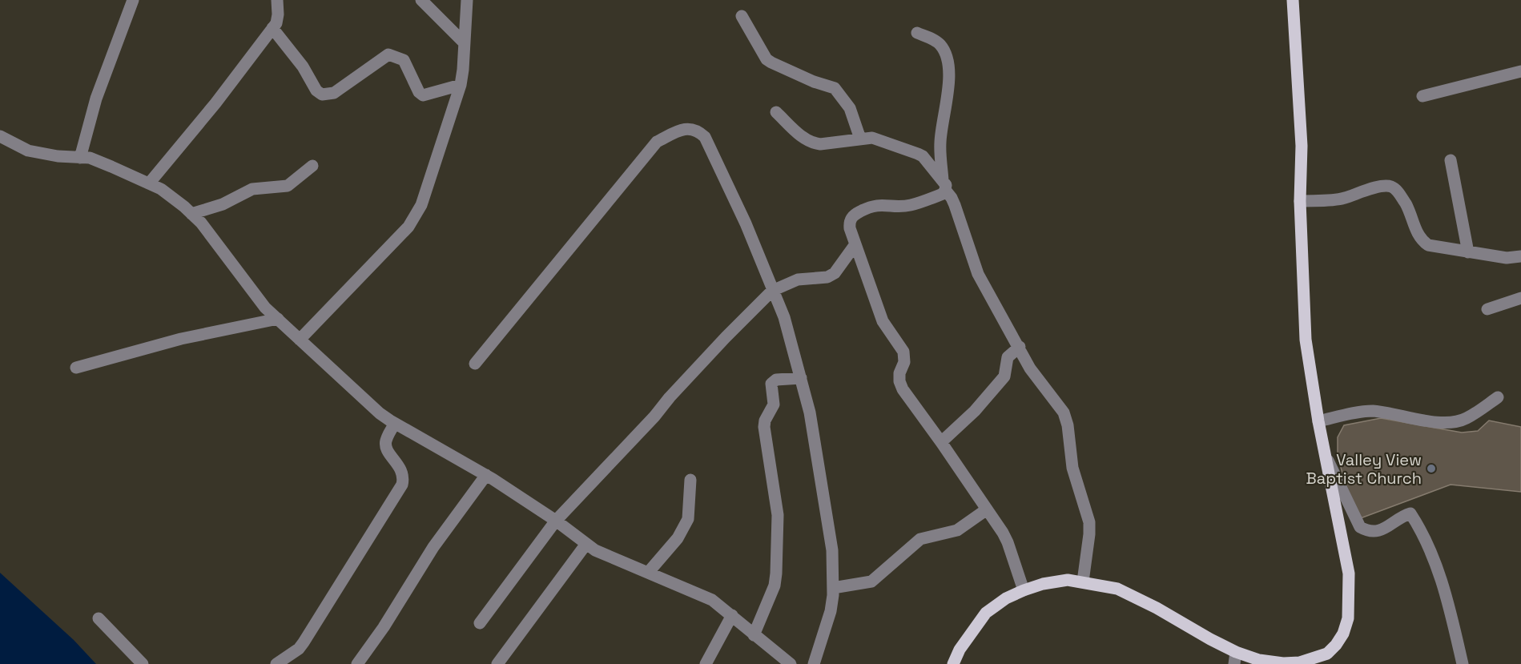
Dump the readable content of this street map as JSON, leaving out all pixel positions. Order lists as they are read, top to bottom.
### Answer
{
  "places": ["Valley View Baptist Church"]
}
